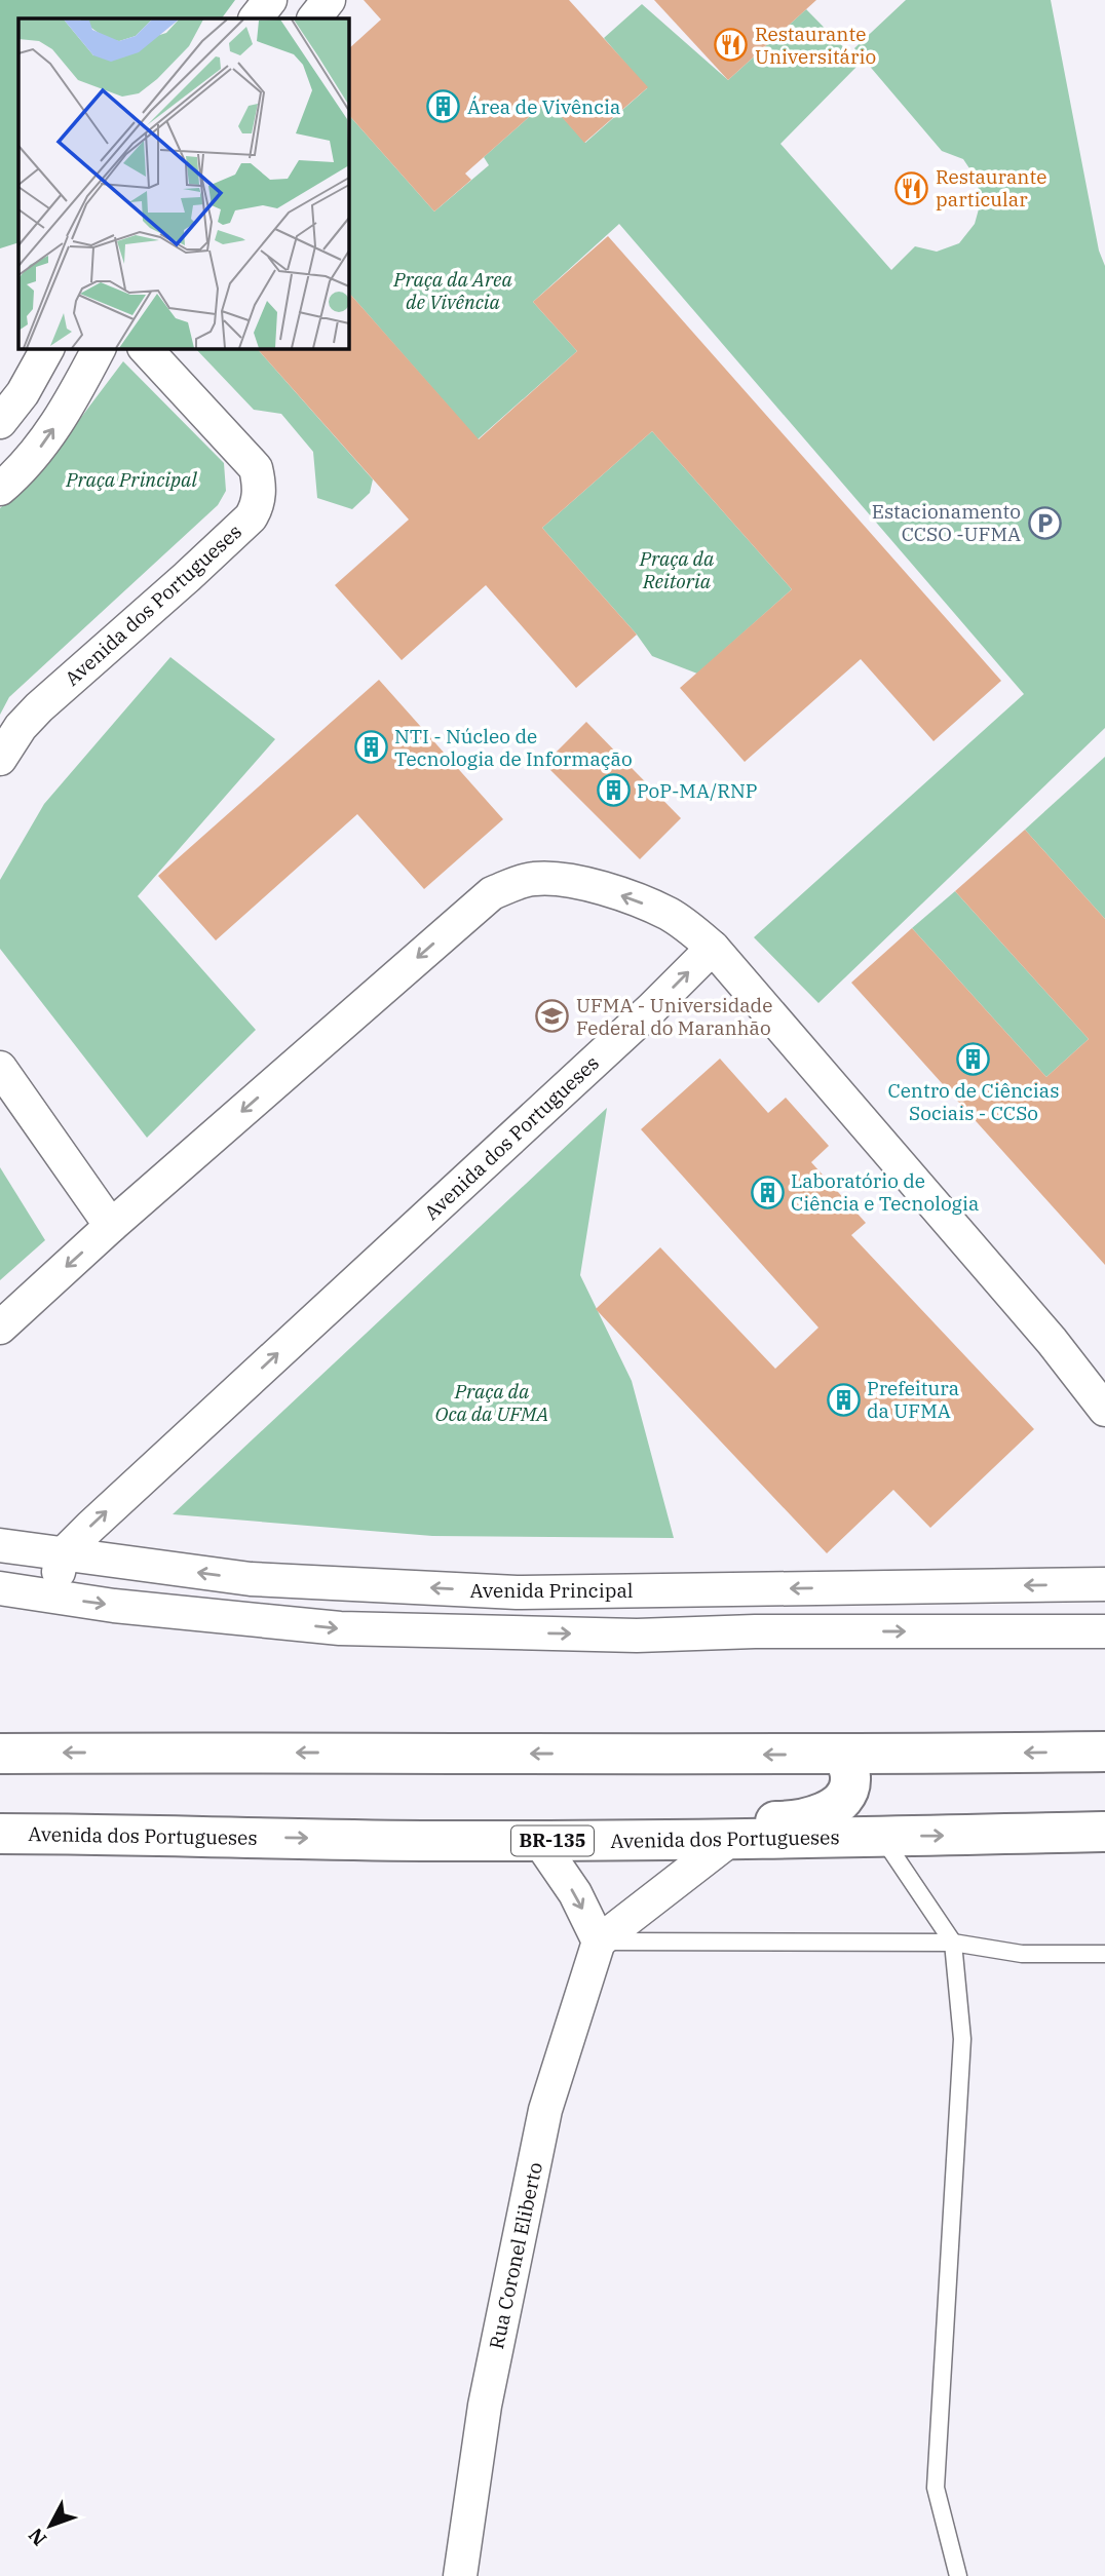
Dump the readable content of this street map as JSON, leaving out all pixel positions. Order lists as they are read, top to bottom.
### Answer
{
  "streets": {
    "highway": ["Avenida dos Portugueses", "BR-135"],
    "street": ["Avenida Principal", "Rua Coronel Eliberto"]
  },
  "crossings": [
    ["Avenida dos Portugueses", "Avenida Principal"]
  ],
  "one_way": ["Avenida dos Portugueses"],
  "parks": [
    "Praça da Area de Vivência",
    "Praça Principal",
    "Praça da Reitoria",
    "Praça da Oca da UFMA"
  ],
  "places": {
    "restaurant": ["Restaurante Universitário", "Restaurante particular"],
    "building": [
      "Área de Vivência",
      "NTI - Núcleo de Tecnologia de Informação",
      "PoP-MA/RNP",
      "Centro de Ciências Sociais - CCSo",
      "Laboratório de Ciência e Tecnologia",
      "Prefeitura da UFMA"
    ],
    "parking": ["Estacionamento CCSO -UFMA"],
    "school or university": ["UFMA - Universidade Federal do Maranhão"]
  },
  "north": "bottom left"
}
